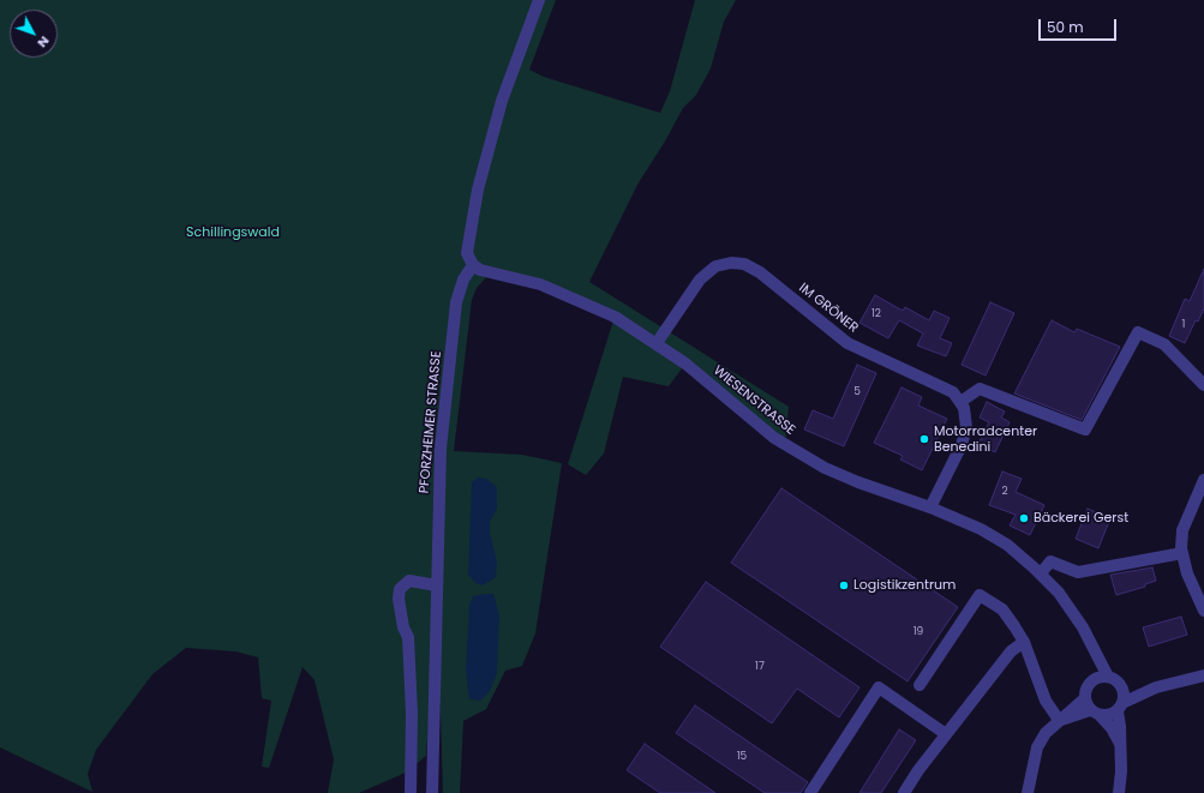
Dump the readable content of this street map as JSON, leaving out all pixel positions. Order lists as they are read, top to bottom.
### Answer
{
  "streets": {
    "street": ["IM GRÖNER", "WIESENSTRASSE", "PFORZHEIMER STRASSE"]
  },
  "crossings": [
    ["IM GRÖNER", "WIESENSTRASSE"],
    ["WIESENSTRASSE", "PFORZHEIMER STRASSE"]
  ],
  "parks": ["Schillingswald"],
  "places": ["Motorradcenter Benedini", "Bäckerei Gerst", "Logistikzentrum"],
  "house_numbers": [
    "12",
    "1",
    "5",
    "2",
    "19",
    "17",
    "15"
  ],
  "scale_bar": "50 m",
  "north": "bottom right"
}
